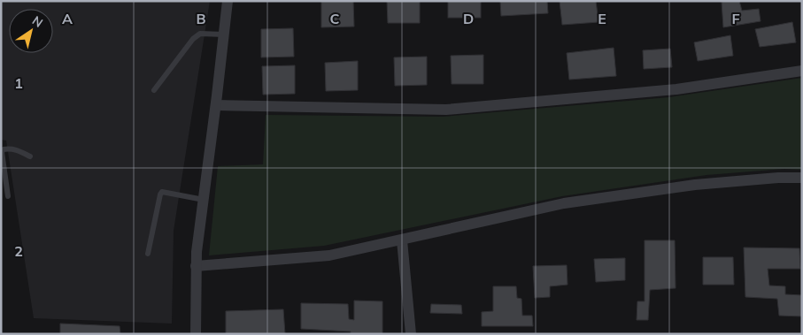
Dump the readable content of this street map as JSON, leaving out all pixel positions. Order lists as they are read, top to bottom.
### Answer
{
  "north": "top right",
  "grid": {
    "columns": [
      "A",
      "B",
      "C",
      "D",
      "E",
      "F"
    ],
    "rows": ["1", "2"]
  }
}
